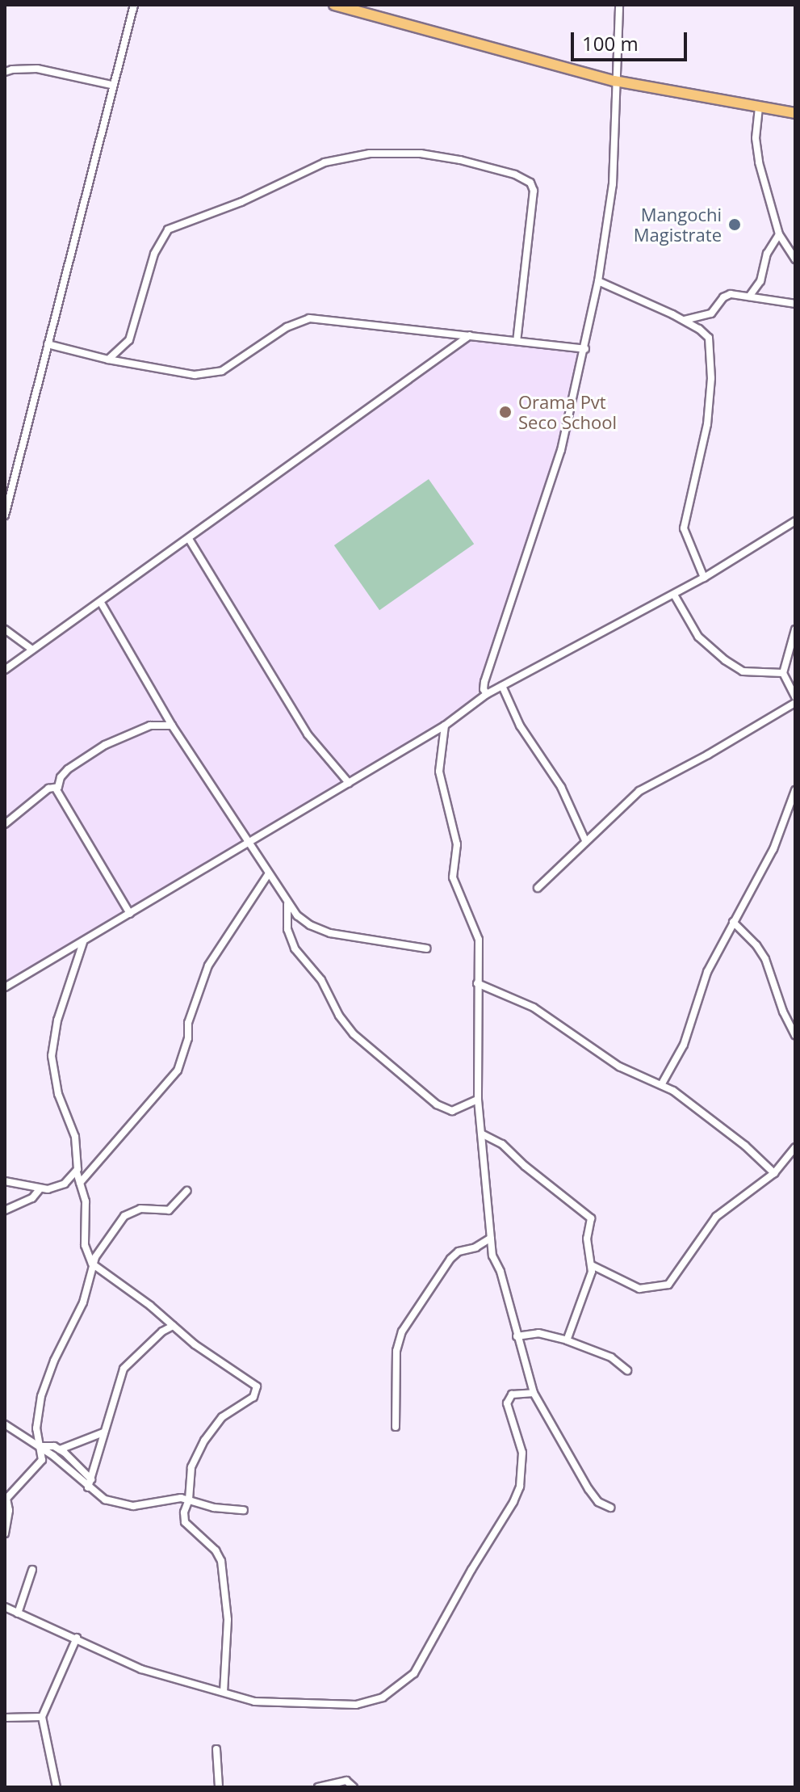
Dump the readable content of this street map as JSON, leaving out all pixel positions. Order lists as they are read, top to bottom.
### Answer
{
  "places": ["Mangochi Magistrate", "Orama Pvt Seco School"],
  "scale_bar": "100 m"
}
